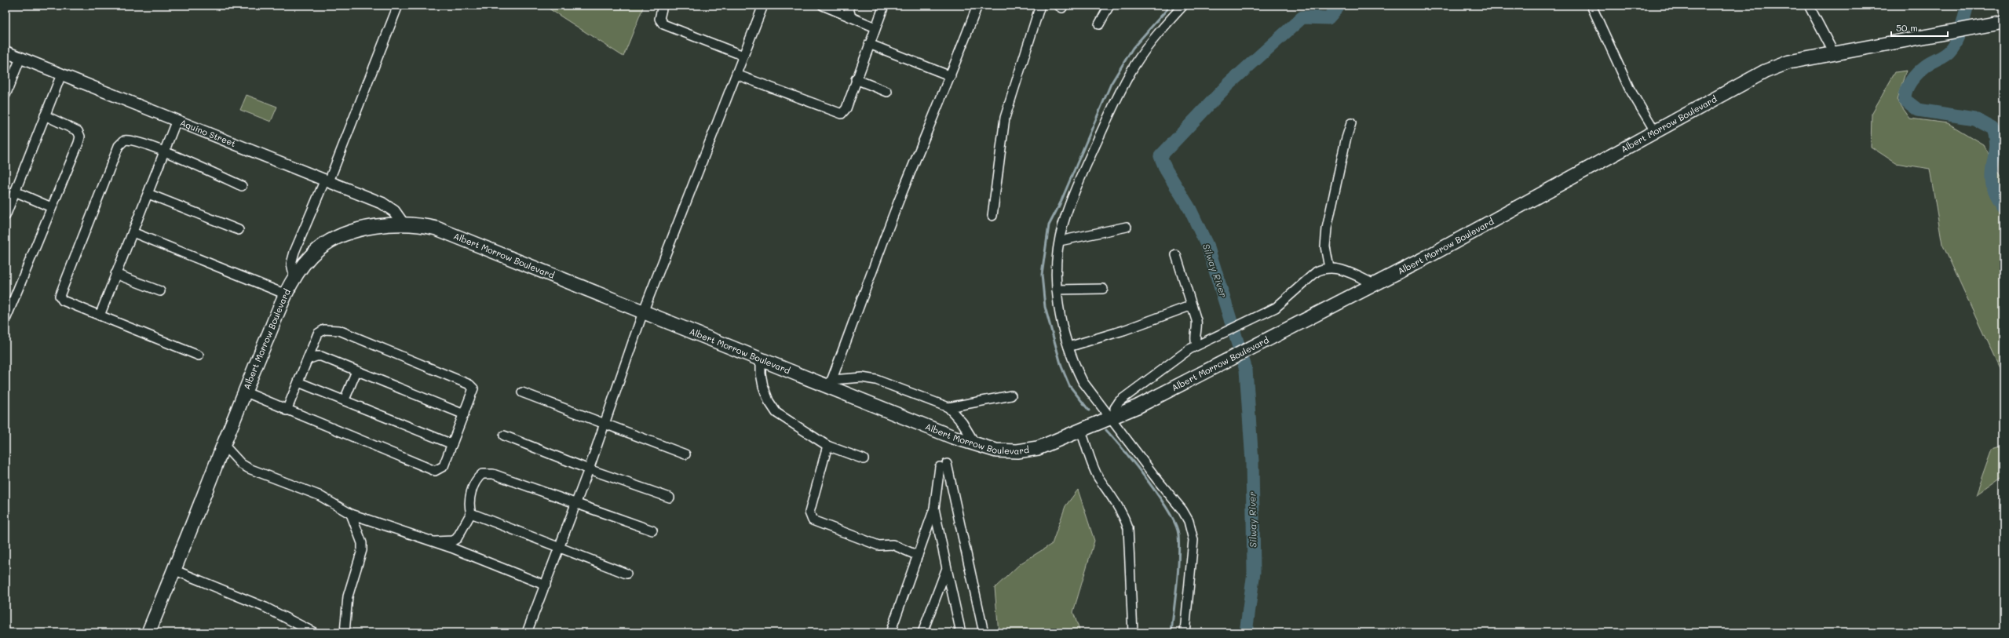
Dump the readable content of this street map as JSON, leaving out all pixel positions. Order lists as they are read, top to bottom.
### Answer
{
  "streets": {
    "highway": ["Albert Morrow Boulevard"],
    "main road": ["Aquino Street"]
  },
  "crossings": [
    ["Albert Morrow Boulevard", "Aquino Street"]
  ],
  "water": ["Silway River"],
  "scale_bar": "50 m"
}
